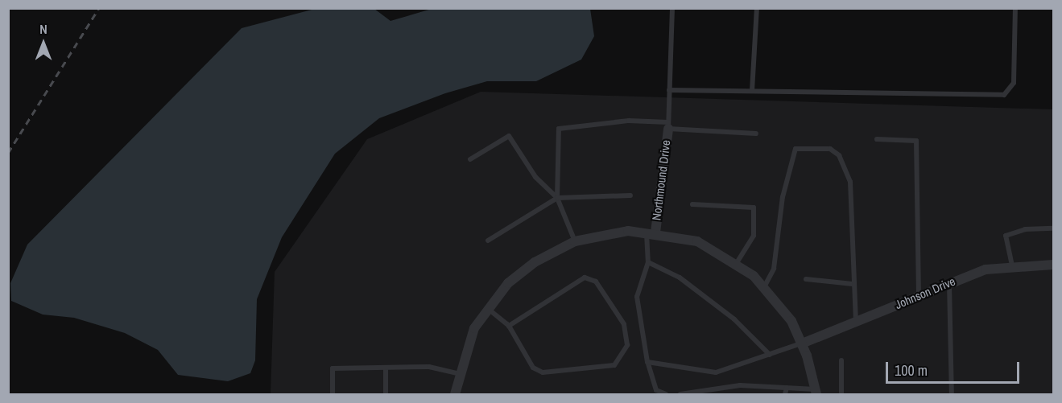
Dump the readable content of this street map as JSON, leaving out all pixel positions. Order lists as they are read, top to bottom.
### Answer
{
  "streets": {
    "street": ["Northmound Drive", "Johnson Drive"]
  },
  "scale_bar": "100 m",
  "north": "top"
}
